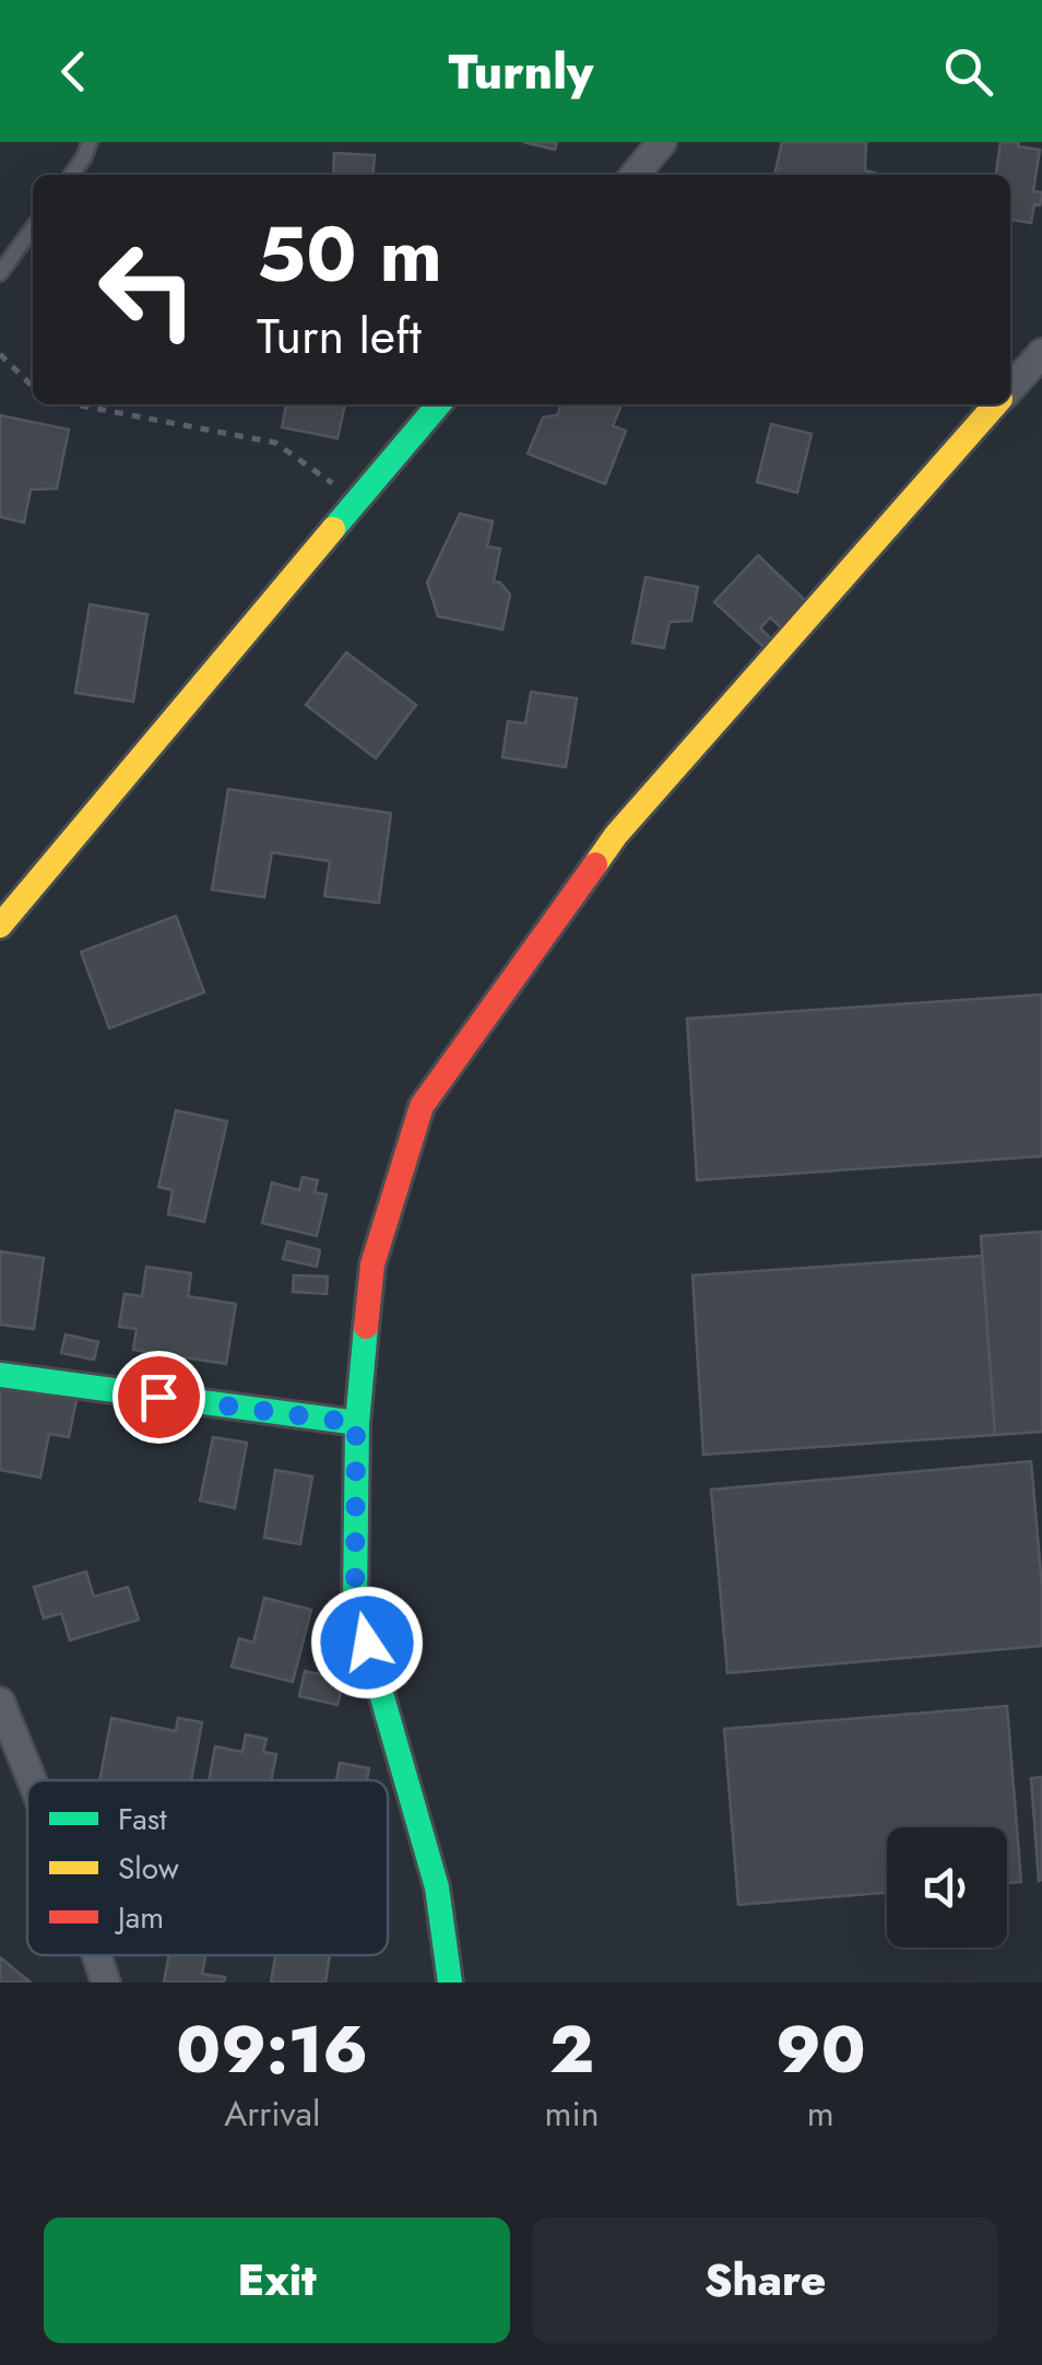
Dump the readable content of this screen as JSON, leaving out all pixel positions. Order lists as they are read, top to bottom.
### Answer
{
  "legend": ["Fast", "Slow", "Jam"],
  "page": {
    "header": "Turnly",
    "turn": ["50 m", "Turn left"],
    "eta": [
      "09:16",
      "Arrival",
      "2",
      "min",
      "90",
      "m"
    ],
    "buttons": ["Exit", "Share"]
  }
}
